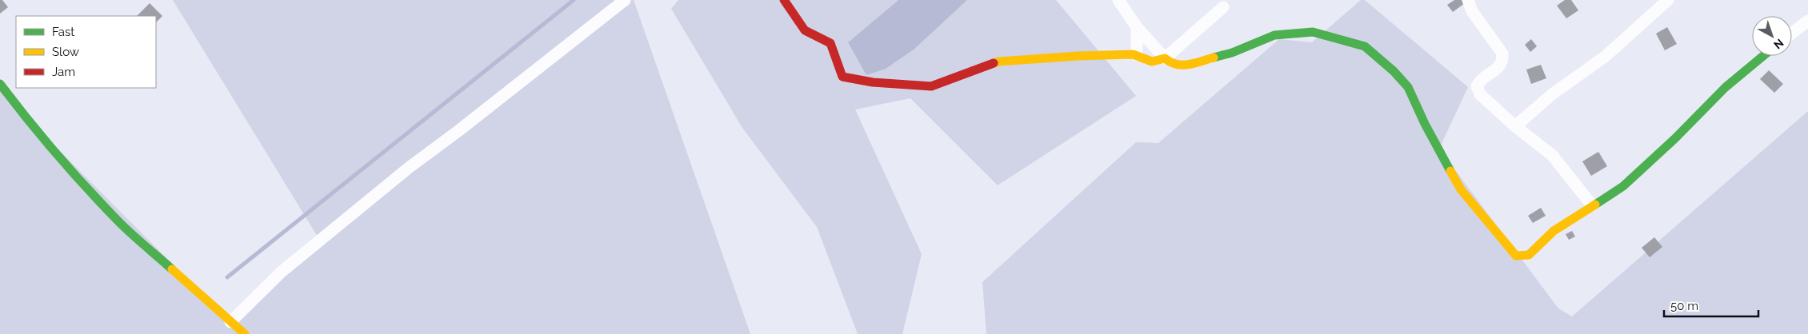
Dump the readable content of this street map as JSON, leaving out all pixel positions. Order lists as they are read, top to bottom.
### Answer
{
  "legend": ["Fast", "Slow", "Jam"],
  "scale_bar": "50 m",
  "north": "bottom right"
}
